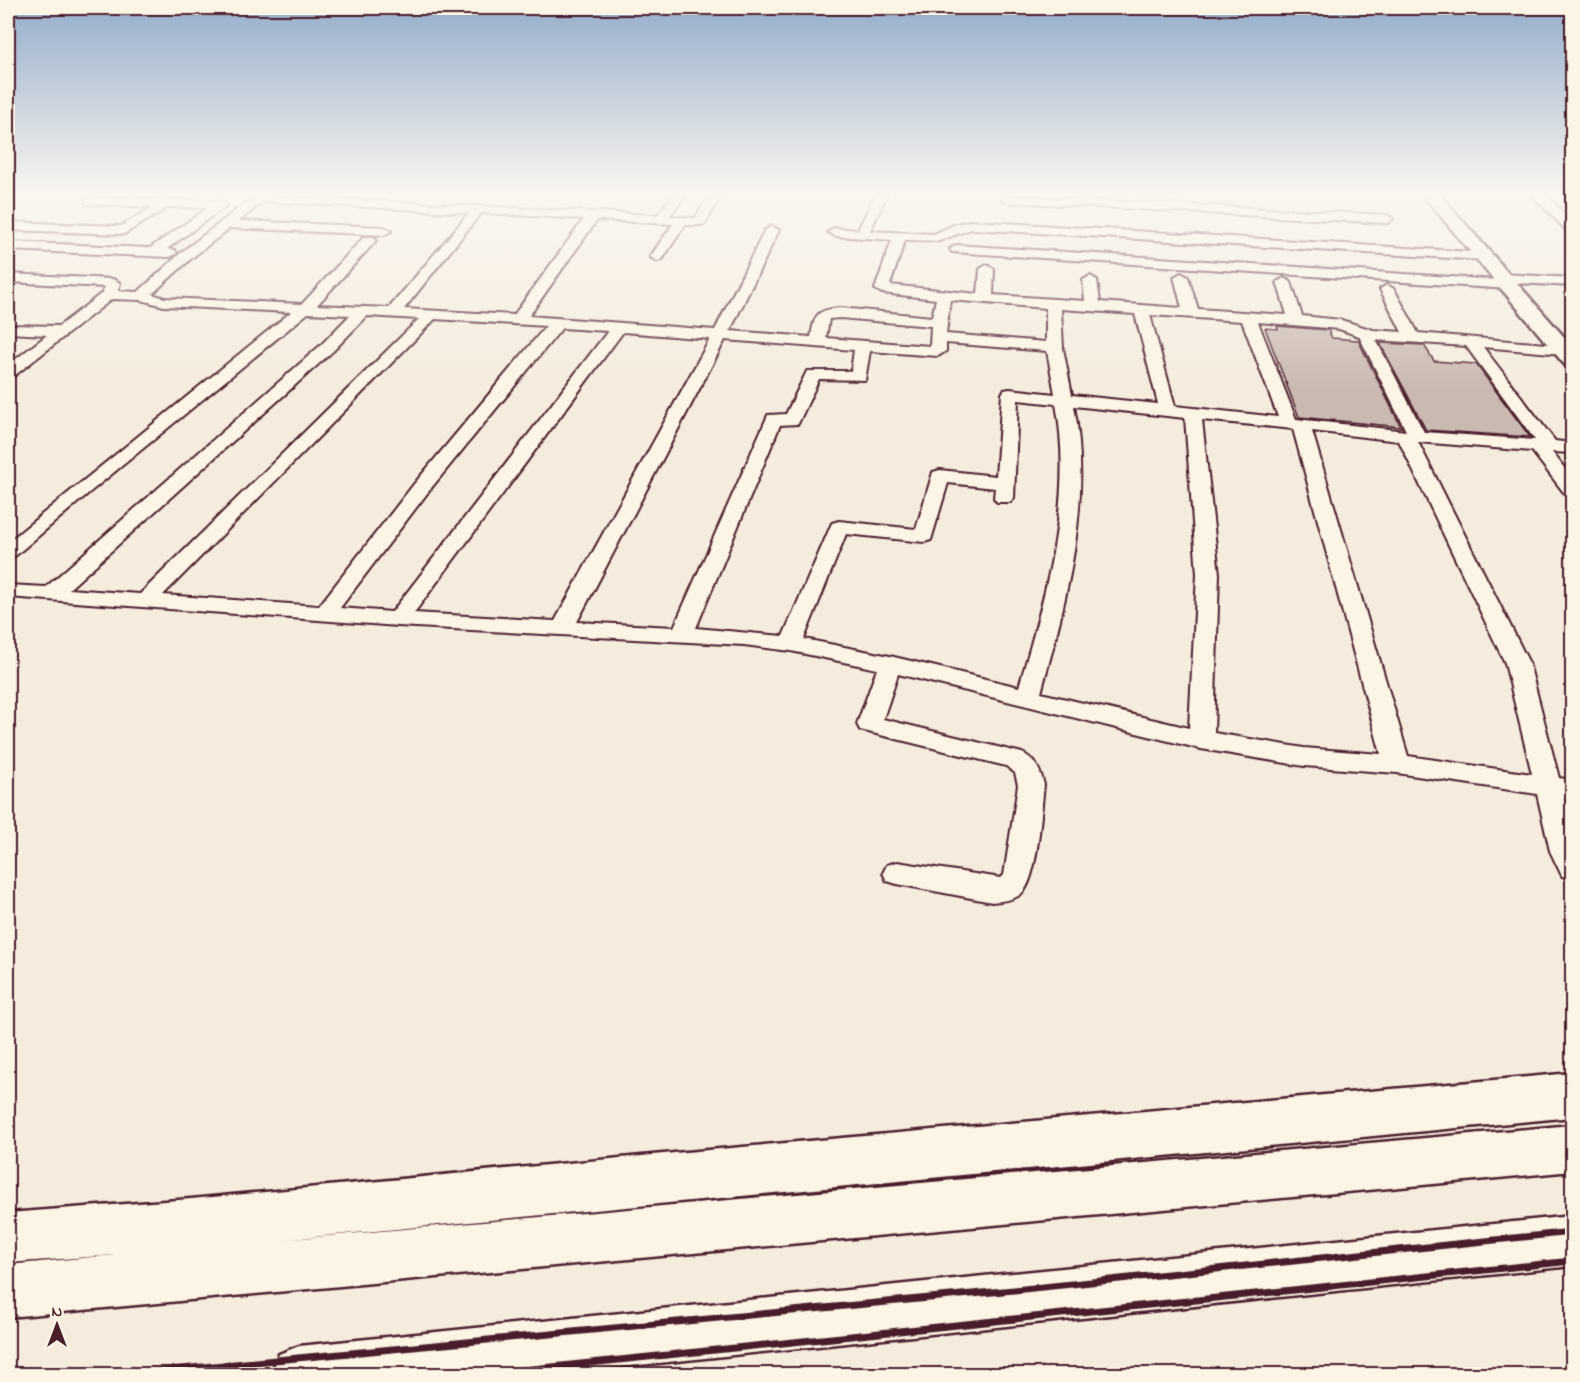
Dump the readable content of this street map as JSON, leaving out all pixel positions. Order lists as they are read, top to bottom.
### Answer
{
  "north": "top"
}
